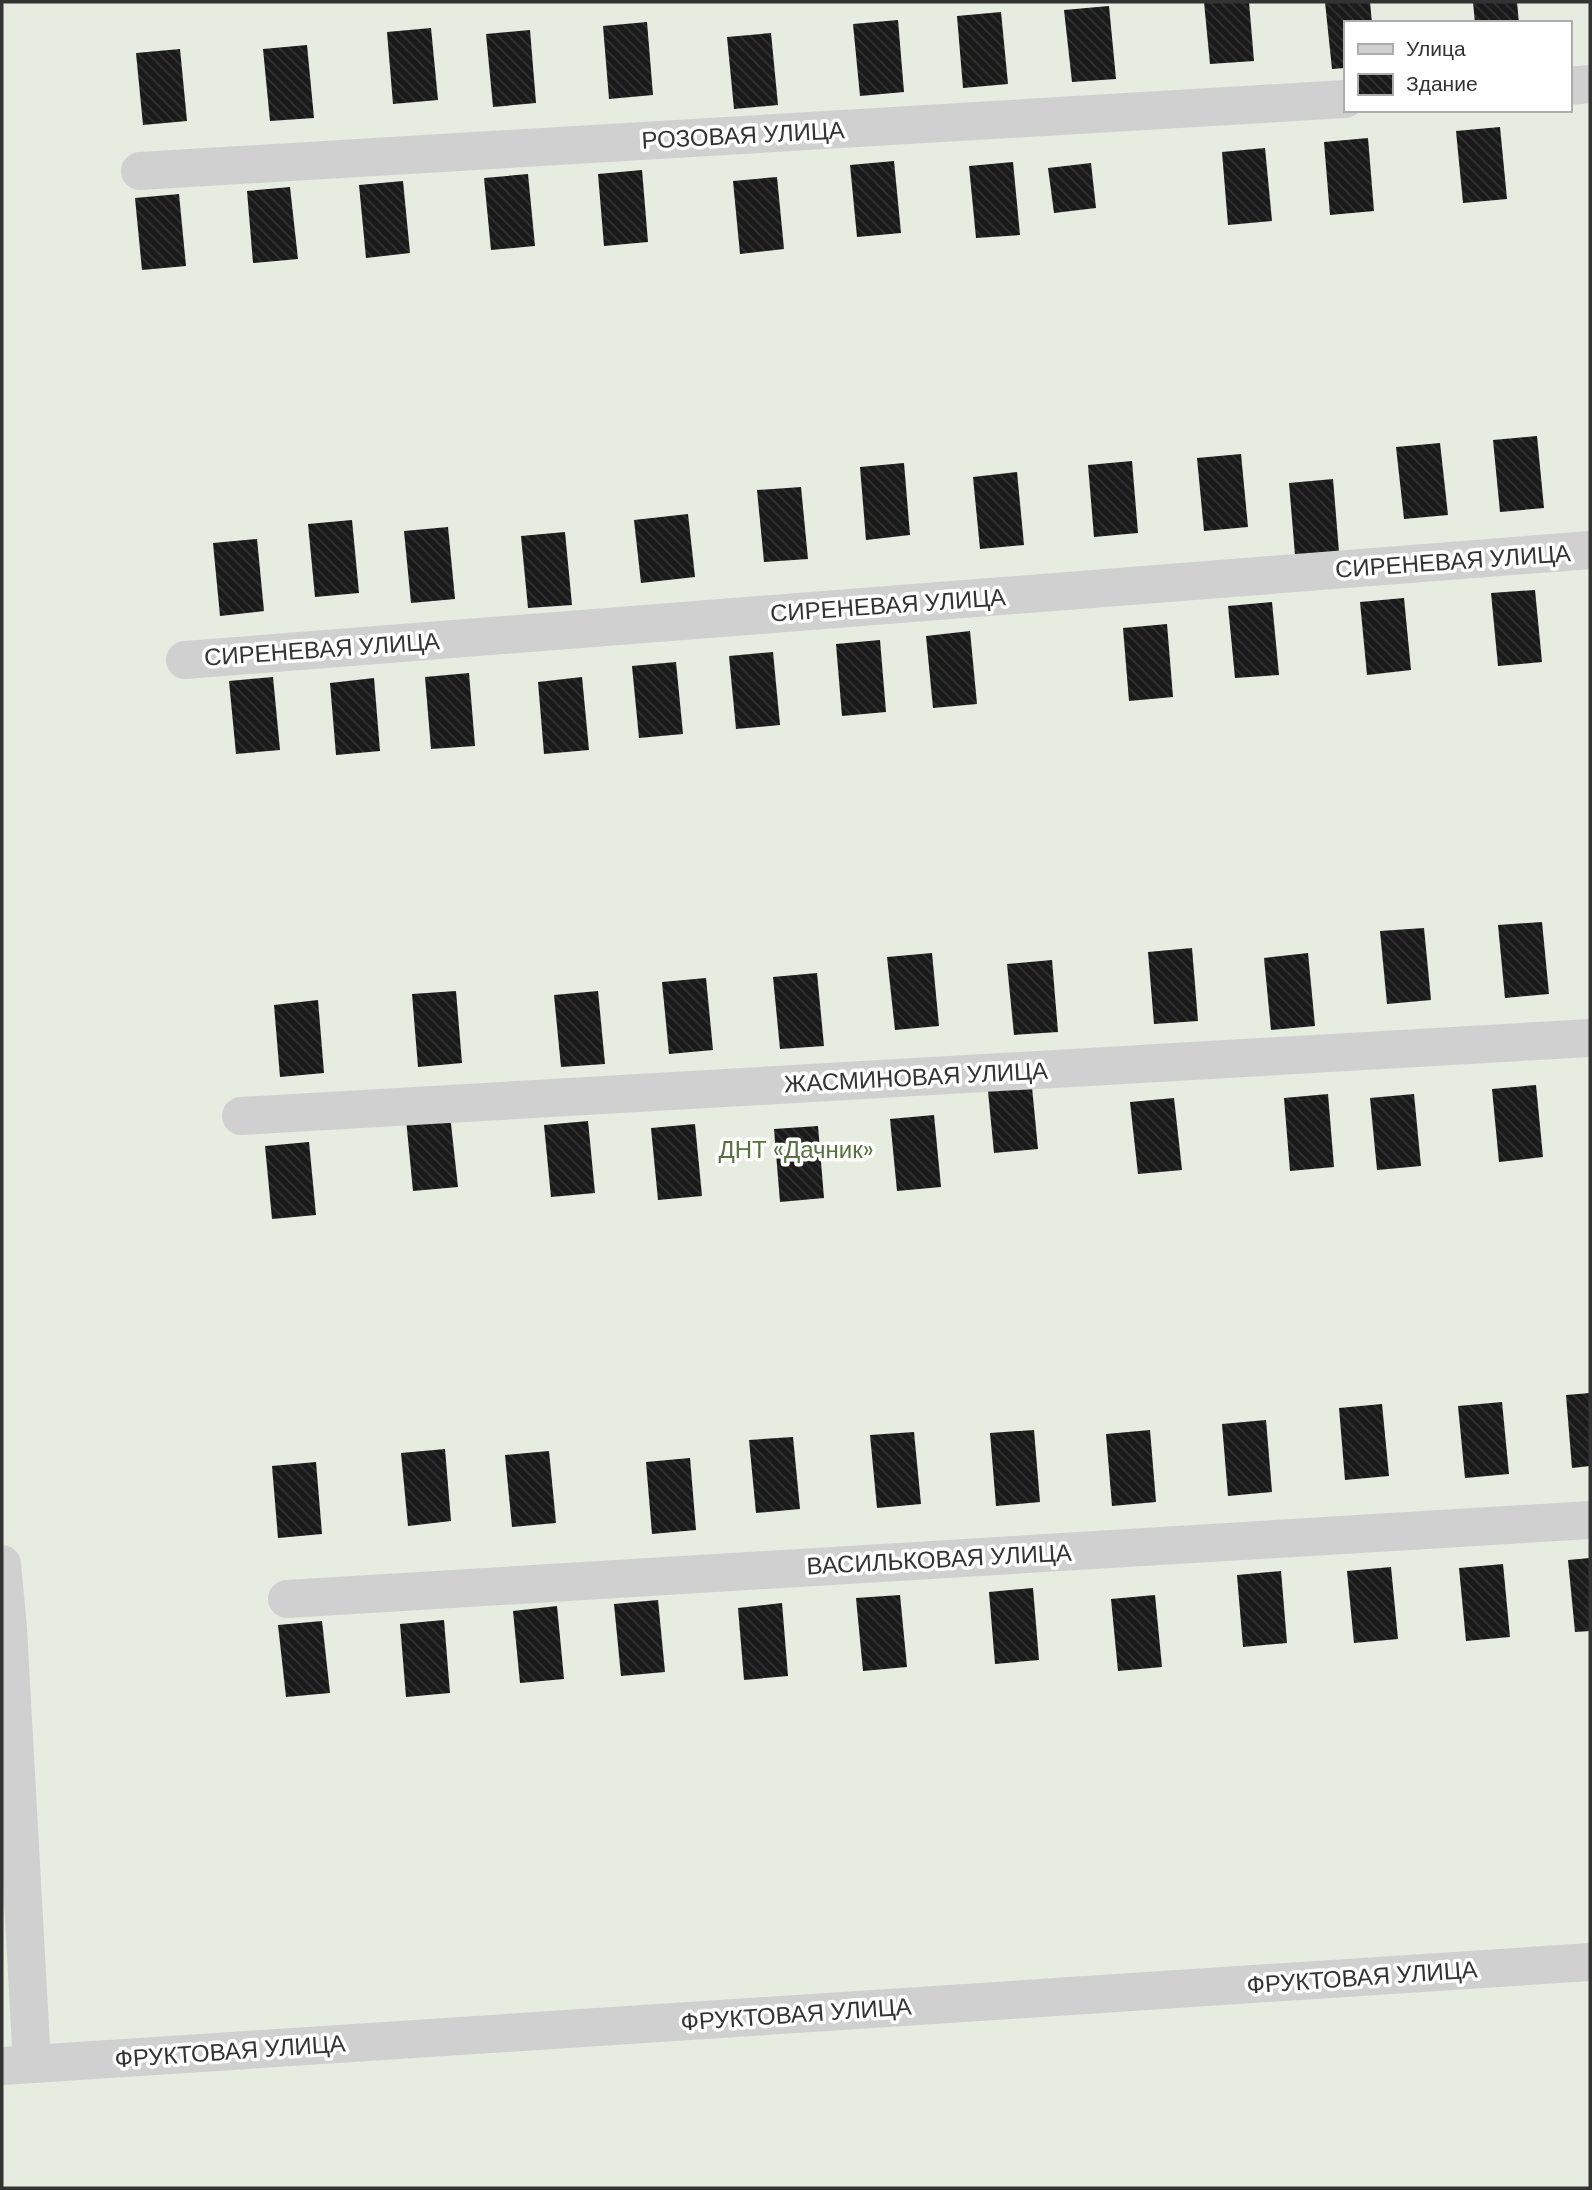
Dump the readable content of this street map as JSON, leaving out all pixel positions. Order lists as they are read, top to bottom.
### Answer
{
  "streets": {
    "street": [
      "РОЗОВАЯ УЛИЦА",
      "СИРЕНЕВАЯ УЛИЦА",
      "ЖАСМИНОВАЯ УЛИЦА",
      "ВАСИЛЬКОВАЯ УЛИЦА",
      "ФРУКТОВАЯ УЛИЦА"
    ]
  },
  "parks": ["ДНТ «Дачник»"],
  "legend": ["Улица", "Здание"]
}
